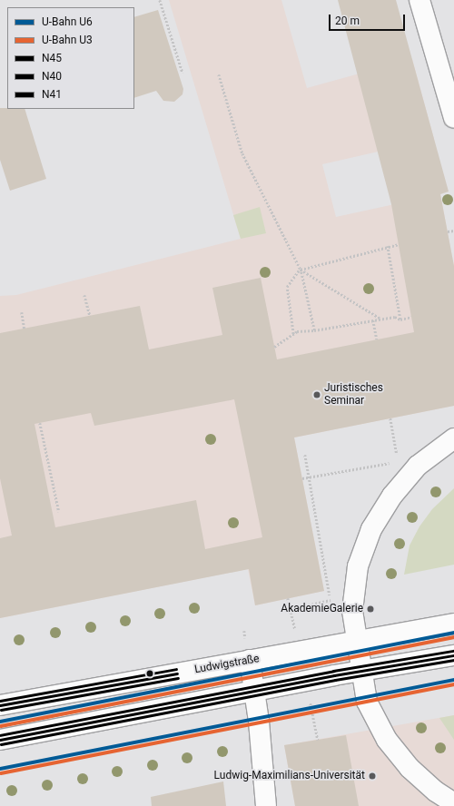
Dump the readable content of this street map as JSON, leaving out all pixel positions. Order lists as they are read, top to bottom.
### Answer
{
  "streets": {
    "main road": ["Ludwigstraße"]
  },
  "places": ["Juristisches Seminar", "AkademieGalerie", "Ludwig-Maximilians-Universität"],
  "lines": [
    "metro line U6",
    "metro line U3",
    "transit line N41",
    "transit line N45",
    "transit line N40"
  ],
  "legend": [
    "U-Bahn U6",
    "U-Bahn U3",
    "N45",
    "N40",
    "N41"
  ],
  "scale_bar": "20 m"
}
